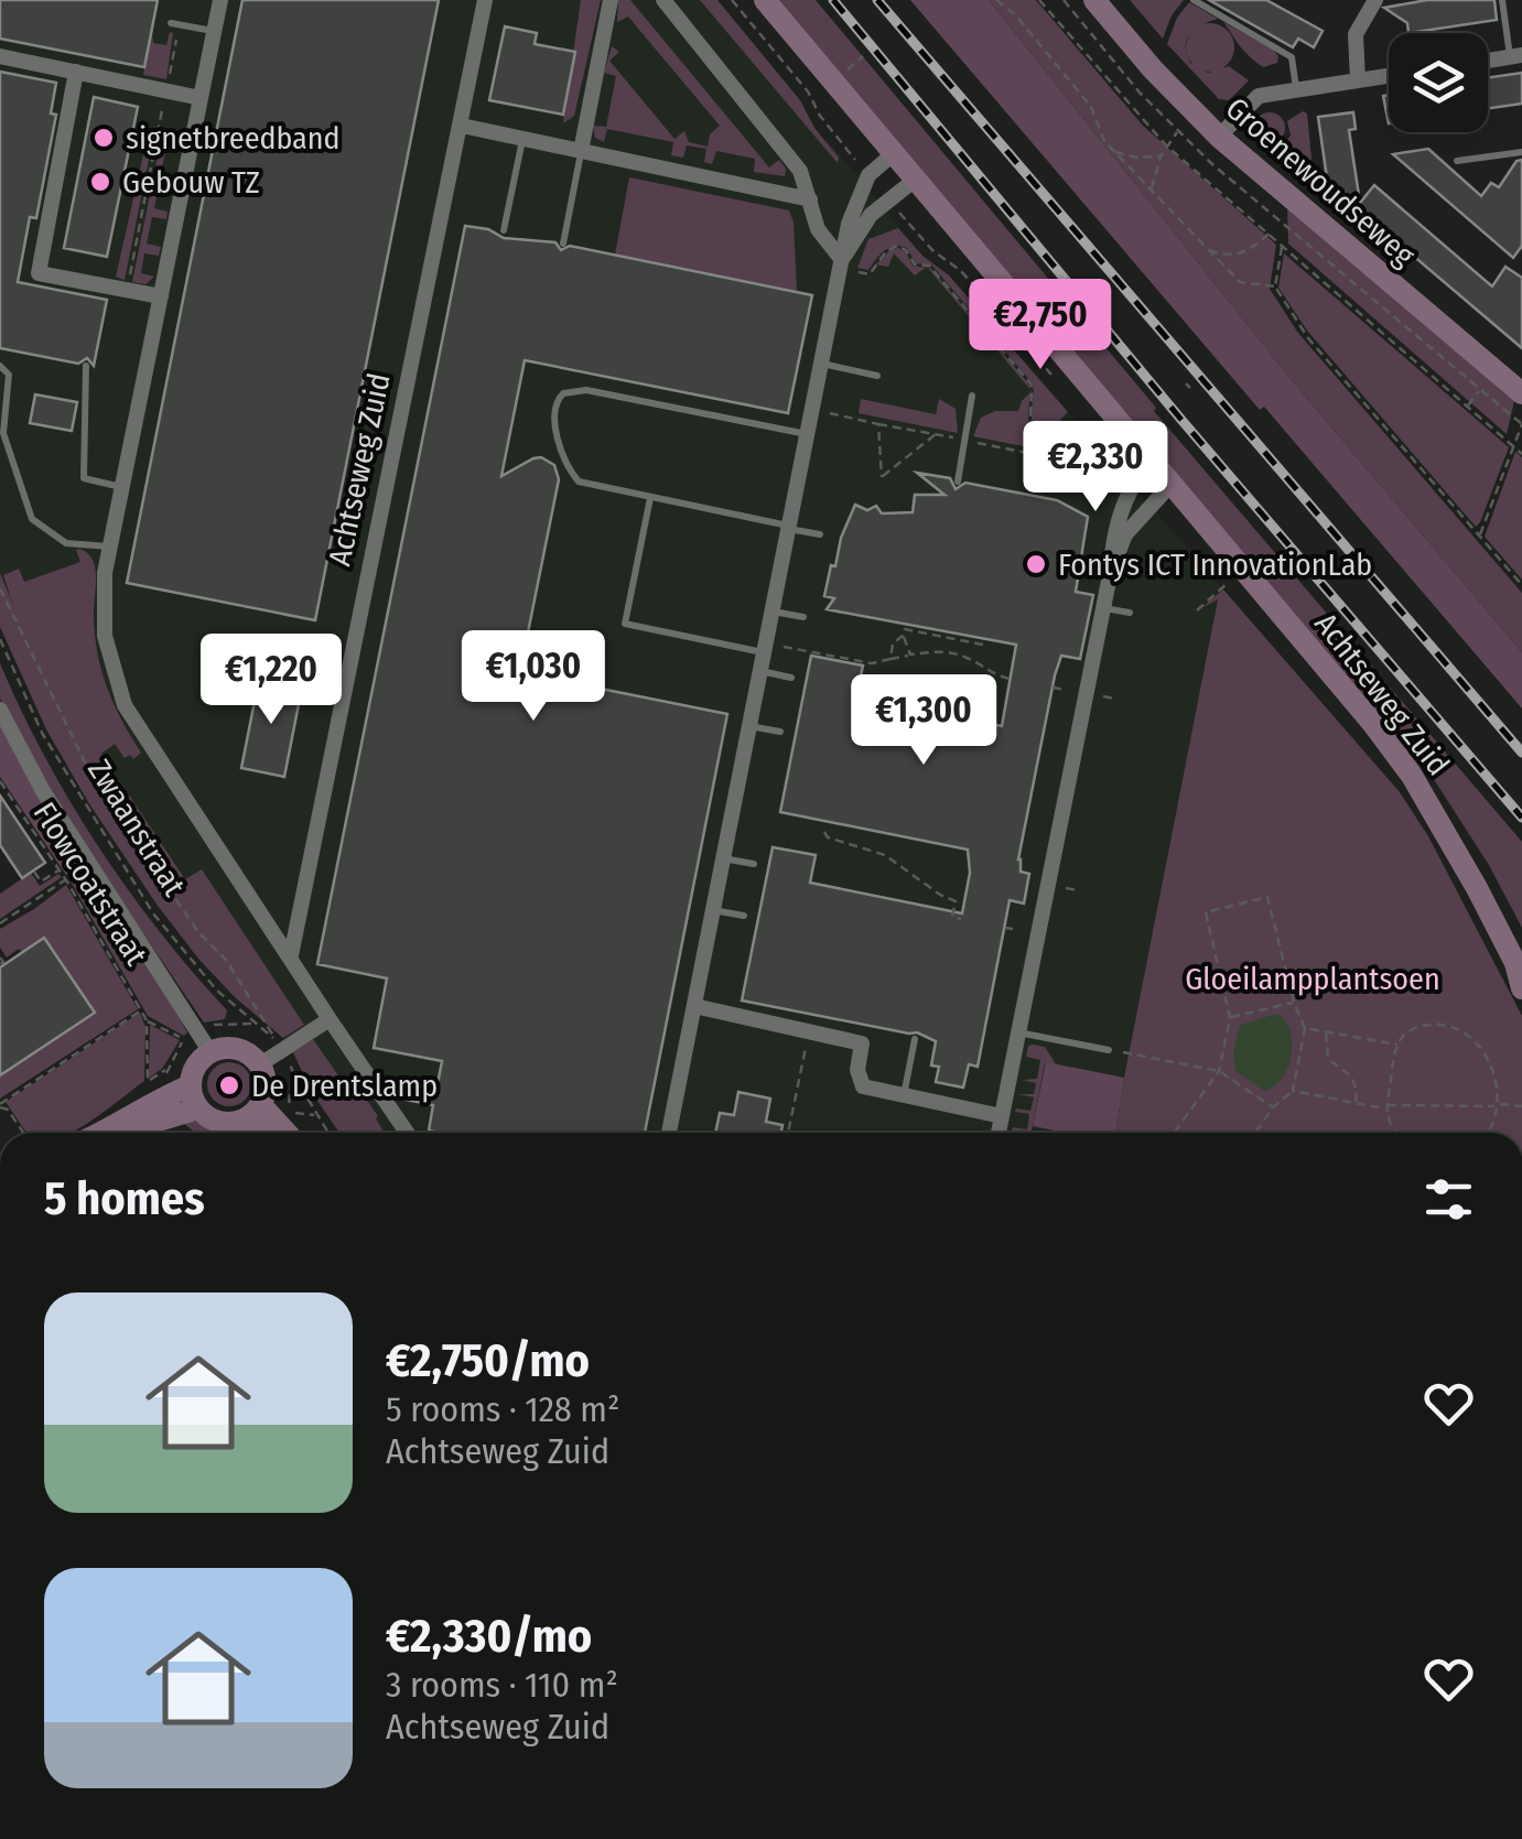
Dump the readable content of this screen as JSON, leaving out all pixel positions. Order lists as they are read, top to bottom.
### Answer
{
  "streets": {
    "street": ["Groenewoudseweg", "Achtseweg Zuid", "Zwaanstraat"],
    "path": ["Flowcoatstraat"]
  },
  "parks": ["Gloeilampplantsoen"],
  "places": [
    "signetbreedband",
    "Gebouw TZ",
    "Fontys ICT InnovationLab",
    "De Drentslamp"
  ],
  "page": {
    "price": [
      "€2,750",
      "€2,330",
      "€1,030",
      "€1,220",
      "€1,300"
    ],
    "heading": "5 homes",
    "list": [
      {
        "name": "€2,750/mo",
        "note": "5 rooms · 128 m² · Achtseweg Zuid"
      },
      {
        "name": "€2,330/mo",
        "note": "3 rooms · 110 m² · Achtseweg Zuid"
      }
    ]
  }
}
